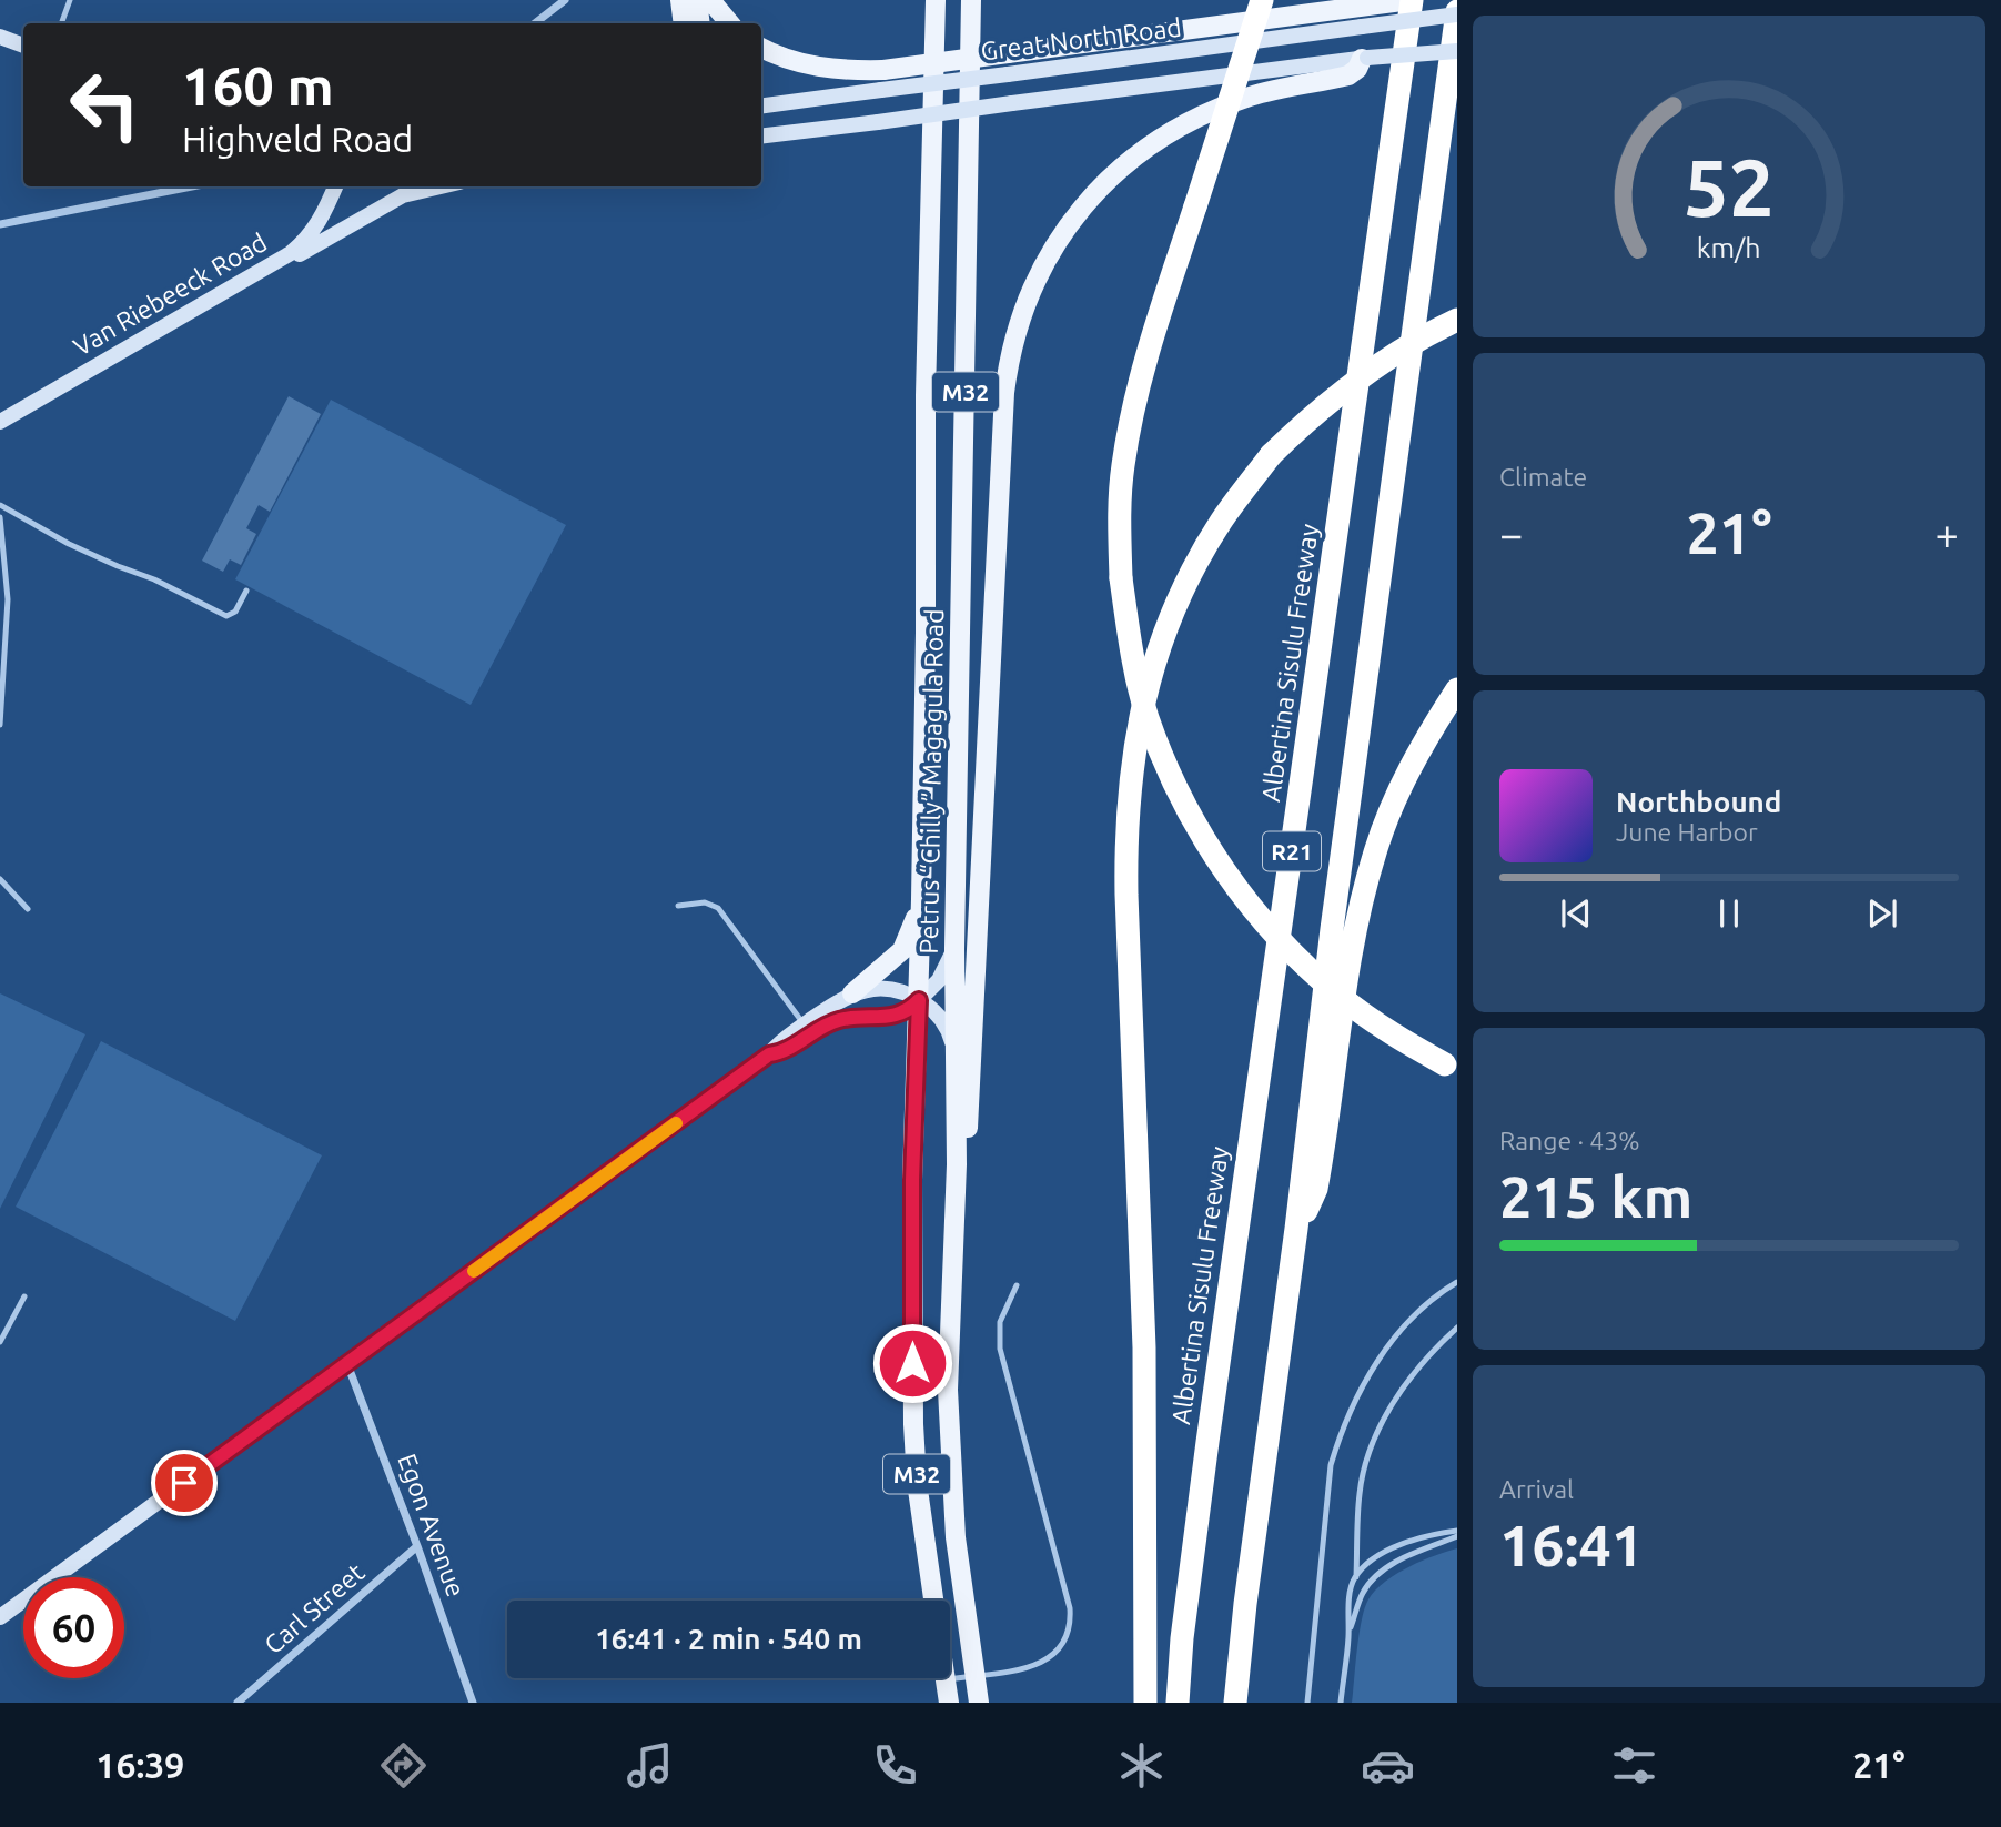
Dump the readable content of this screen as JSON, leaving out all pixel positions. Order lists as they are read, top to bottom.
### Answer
{
  "streets": {
    "highway": ["Albertina Sisulu Freeway", "R21"],
    "main road": ["M32", "Petrus “Chilly” Magagula Road"],
    "street": [
      "Great North Road",
      "Van Riebeeck Road",
      "Egon Avenue",
      "Carl Street"
    ]
  },
  "crossings": [
    ["Great North Road", "R21"],
    ["Egon Avenue", "Carl Street"]
  ],
  "page": {
    "turn": ["160 m", "Highveld Road"],
    "tile": [
      "Climate",
      ["Range · 43%", "215 km"],
      ["Arrival", "16:41"]
    ],
    "heat": ["−", "21°", "+"],
    "song": ["Northbound", "June Harbor"],
    "limit": "60",
    "trip": "16:41 · 2 min · 540 m",
    "tabs": ["16:39", "21°"],
    "gauge": ["52", "km/h"]
  }
}
